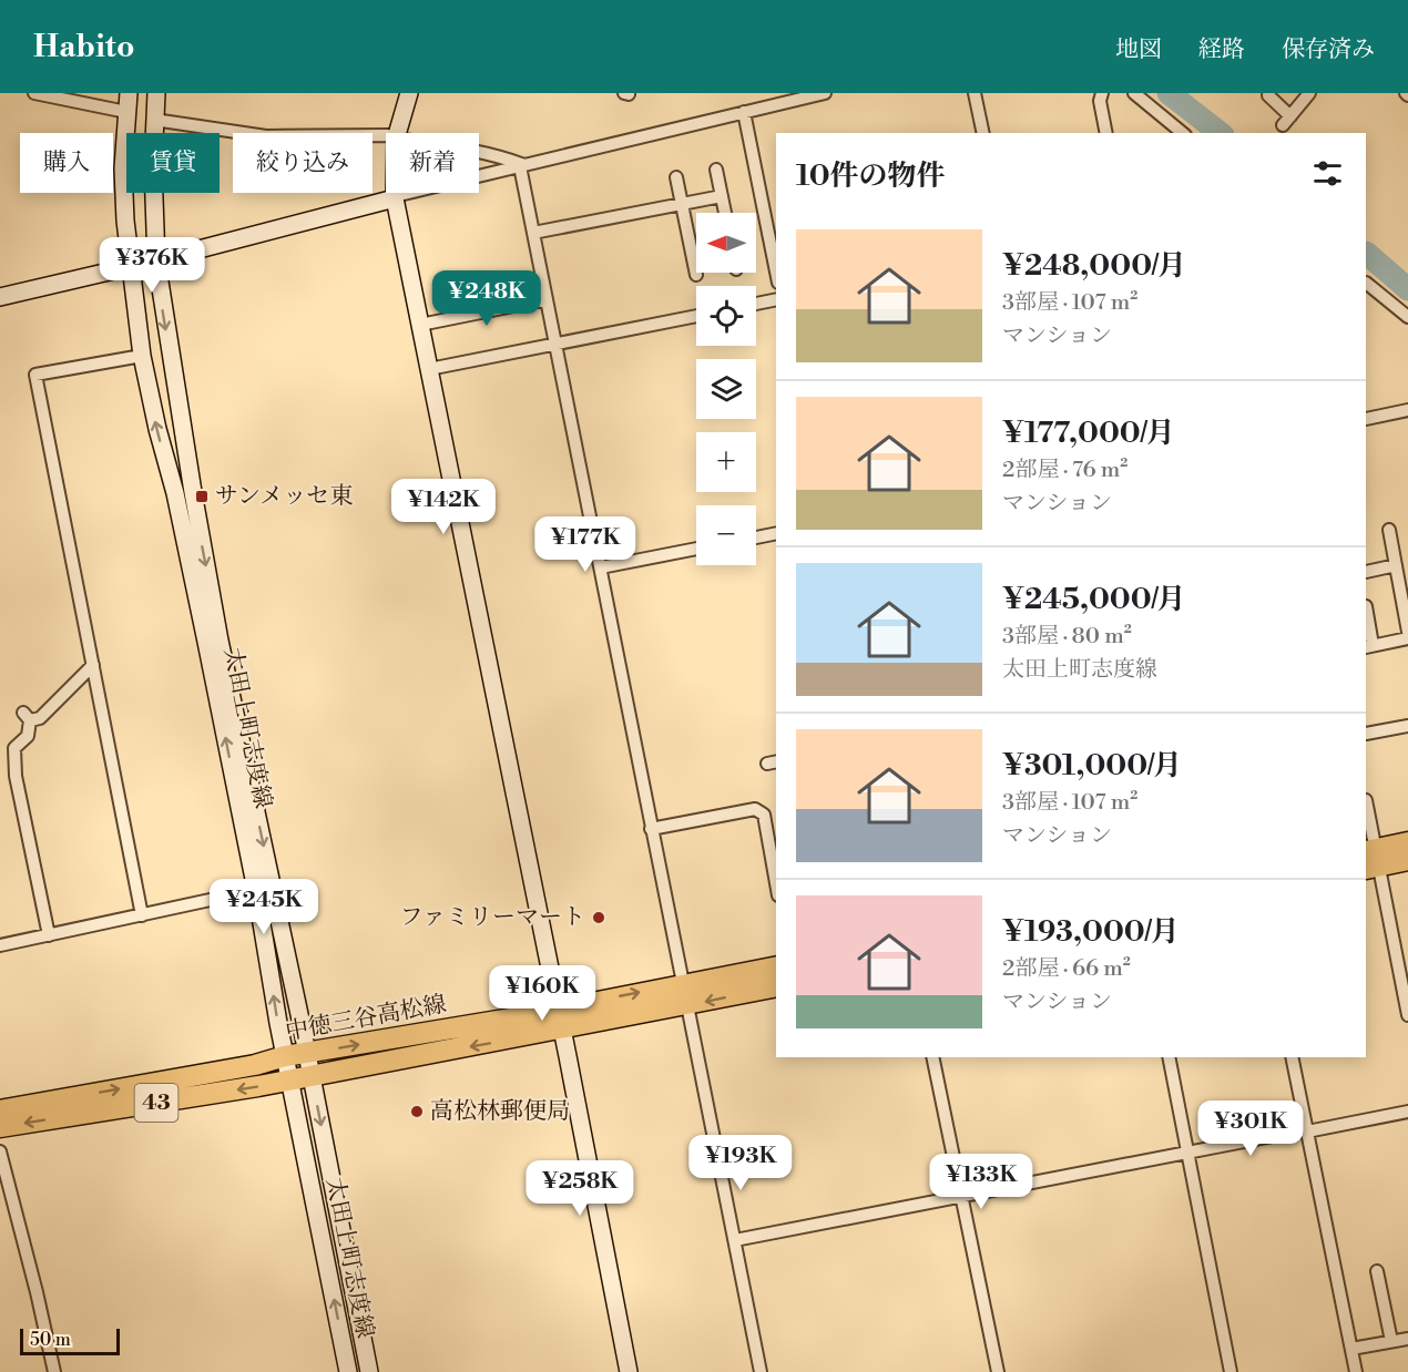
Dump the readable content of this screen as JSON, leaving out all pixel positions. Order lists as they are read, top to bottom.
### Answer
{
  "streets": {
    "main road": ["太田上町志度線", "中徳三谷高松線", "43"]
  },
  "crossings": [
    ["太田上町志度線", "中徳三谷高松線"]
  ],
  "places": {
    "transit": ["サンメッセ東"],
    "other": ["ファミリーマート", "高松林郵便局"]
  },
  "scale_bar": "50 m",
  "north": "left",
  "page": {
    "header": "Habito",
    "nav": ["地図", "経路", "保存済み"],
    "chip": [
      "購入",
      "賃貸",
      "絞り込み",
      "新着"
    ],
    "heading": "10件の物件",
    "map_buttons": ["+", "−"],
    "list": [
      {
        "name": "¥248,000/月",
        "note": "3部屋 · 107 m² · マンション"
      },
      {
        "name": "¥177,000/月",
        "note": "2部屋 · 76 m² · マンション"
      },
      {
        "name": "¥245,000/月",
        "note": "3部屋 · 80 m² · 太田上町志度線"
      },
      {
        "name": "¥301,000/月",
        "note": "3部屋 · 107 m² · マンション"
      },
      {
        "name": "¥193,000/月",
        "note": "2部屋 · 66 m² · マンション"
      }
    ],
    "price": [
      "¥376K",
      "¥248K",
      "¥142K",
      "¥177K",
      "¥245K",
      "¥160K",
      "¥301K",
      "¥193K",
      "¥133K",
      "¥258K"
    ],
    "scale": "50 m"
  }
}
